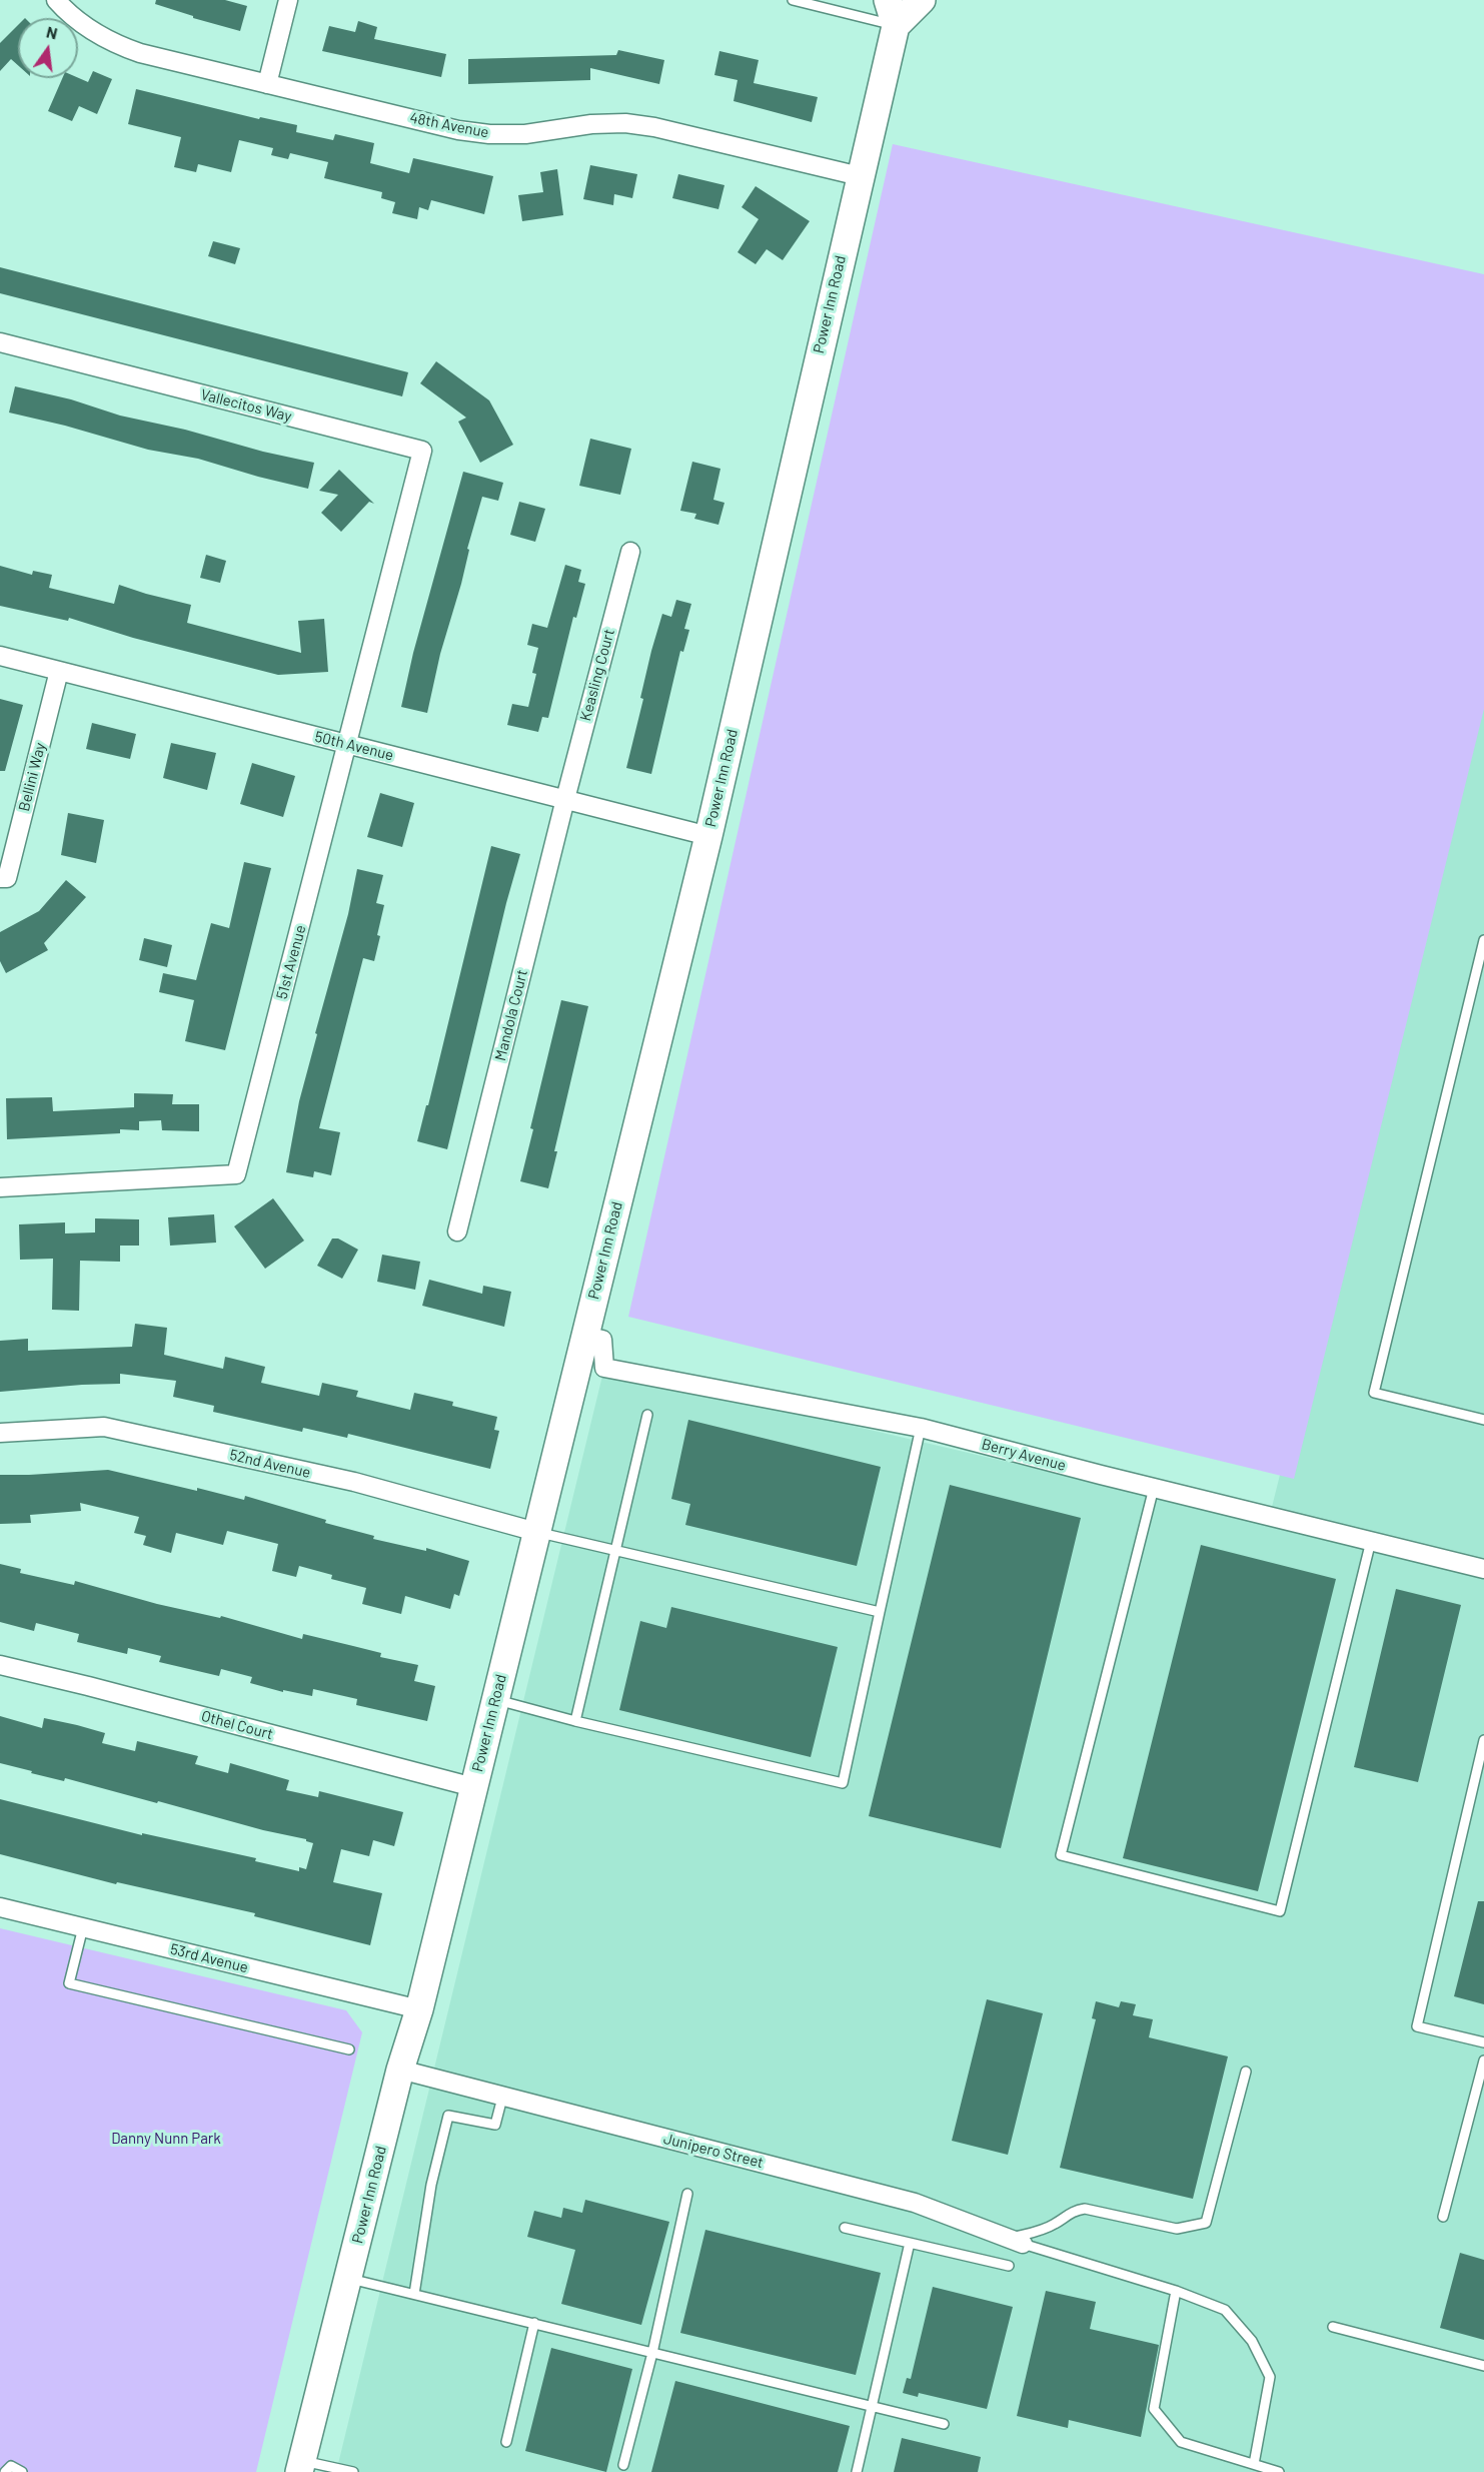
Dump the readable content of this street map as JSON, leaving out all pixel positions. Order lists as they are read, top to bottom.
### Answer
{
  "streets": {
    "main road": ["Power Inn Road"],
    "street": [
      "48th Avenue",
      "Vallecitos Way",
      "Keasling Court",
      "50th Avenue",
      "Bellini Way",
      "51st Avenue",
      "Mandola Court",
      "Berry Avenue",
      "52nd Avenue",
      "Othel Court",
      "53rd Avenue",
      "Junipero Street"
    ]
  },
  "crossings": [
    ["48th Avenue", "Power Inn Road"],
    ["Power Inn Road", "50th Avenue"],
    ["Power Inn Road", "Berry Avenue"],
    ["Power Inn Road", "52nd Avenue"],
    ["Power Inn Road", "Othel Court"],
    ["Power Inn Road", "53rd Avenue"],
    ["Power Inn Road", "Junipero Street"],
    ["Vallecitos Way", "51st Avenue"],
    ["Keasling Court", "50th Avenue"],
    ["Keasling Court", "Mandola Court"],
    ["50th Avenue", "Bellini Way"],
    ["50th Avenue", "51st Avenue"],
    ["50th Avenue", "Mandola Court"]
  ],
  "parks": ["Danny Nunn Park"],
  "north": "top"
}
